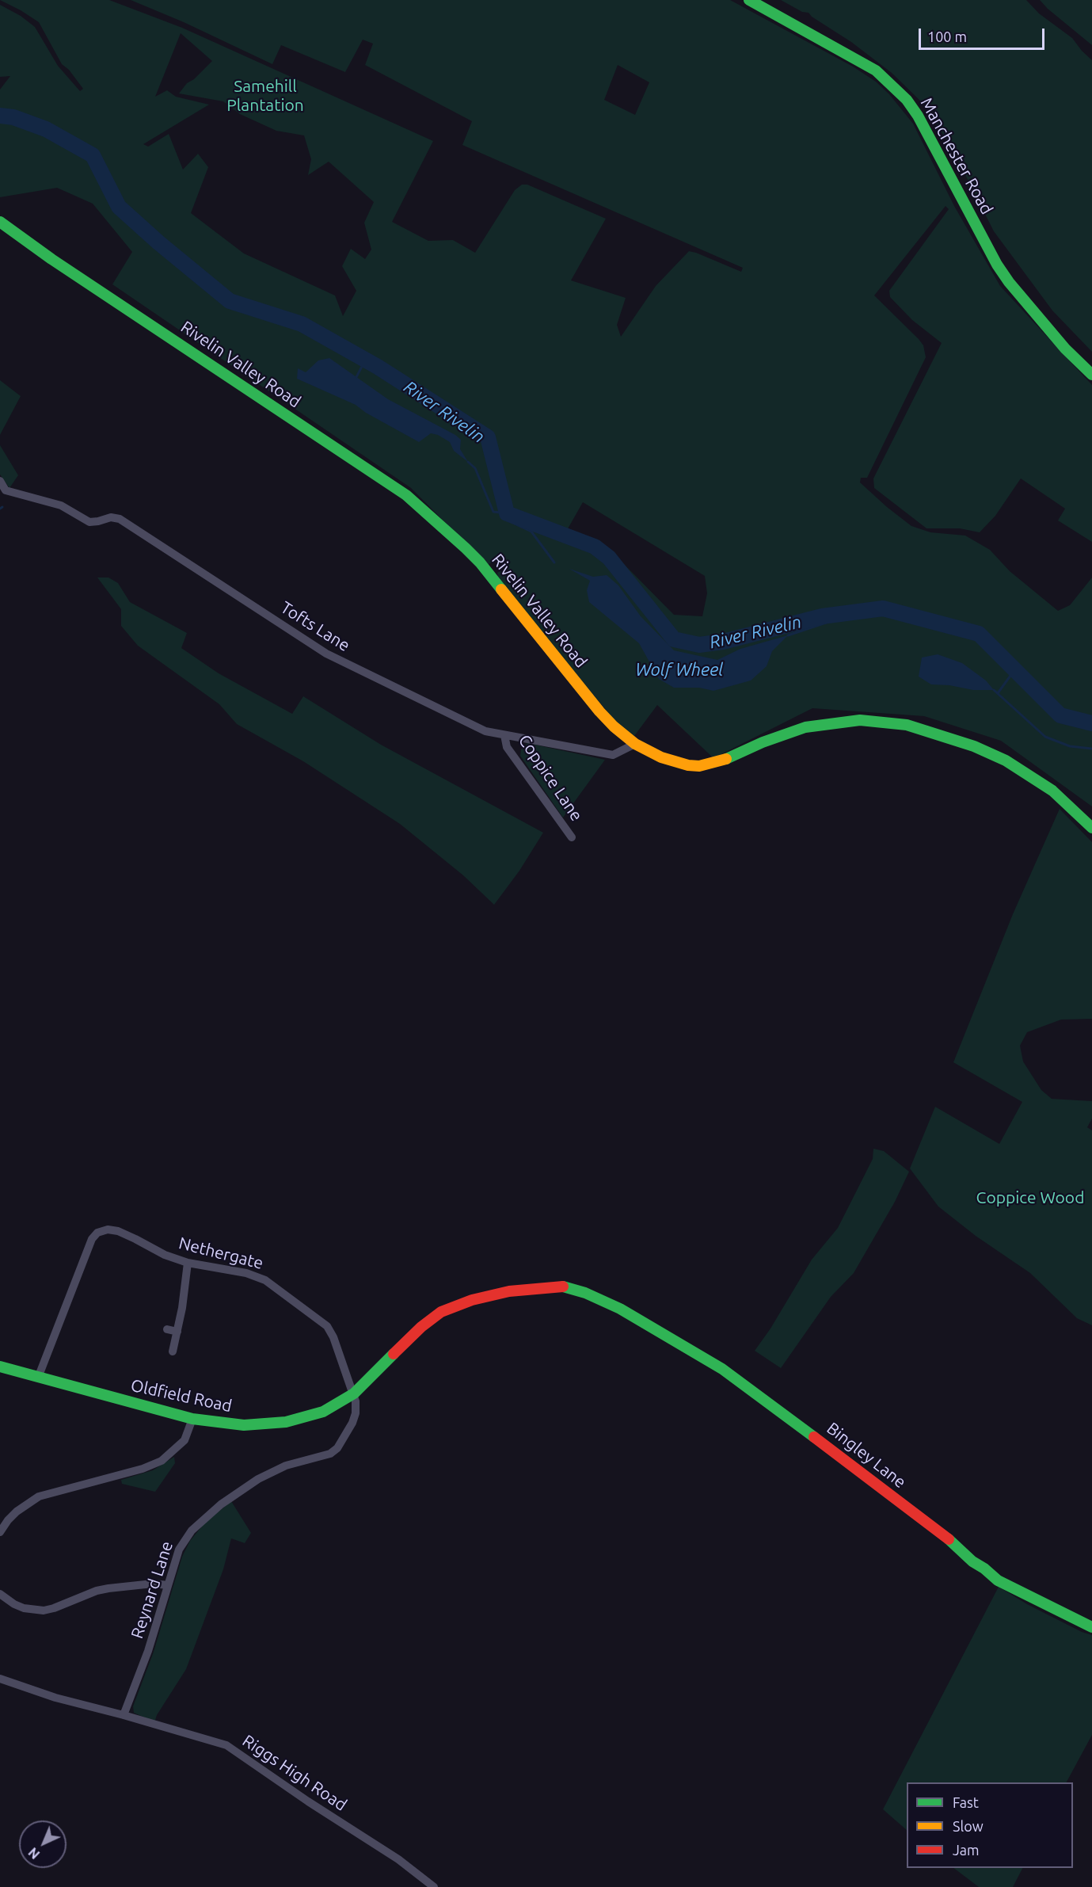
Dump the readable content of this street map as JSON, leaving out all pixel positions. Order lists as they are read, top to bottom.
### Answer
{
  "streets": {
    "main road": [
      "Manchester Road",
      "Rivelin Valley Road",
      "Oldfield Road",
      "Bingley Lane"
    ],
    "street": [
      "Tofts Lane",
      "Coppice Lane",
      "Nethergate",
      "Reynard Lane",
      "Riggs High Road"
    ]
  },
  "crossings": [
    ["Rivelin Valley Road", "Tofts Lane"],
    ["Tofts Lane", "Coppice Lane"],
    ["Nethergate", "Oldfield Road"],
    ["Nethergate", "Bingley Lane"],
    ["Nethergate", "Reynard Lane"],
    ["Oldfield Road", "Bingley Lane"],
    ["Oldfield Road", "Reynard Lane"],
    ["Bingley Lane", "Reynard Lane"],
    ["Reynard Lane", "Riggs High Road"]
  ],
  "water": ["River Rivelin", "Wolf Wheel"],
  "parks": ["Samehill Plantation", "Coppice Wood"],
  "legend": ["Fast", "Slow", "Jam"],
  "scale_bar": "100 m",
  "north": "bottom left"
}
